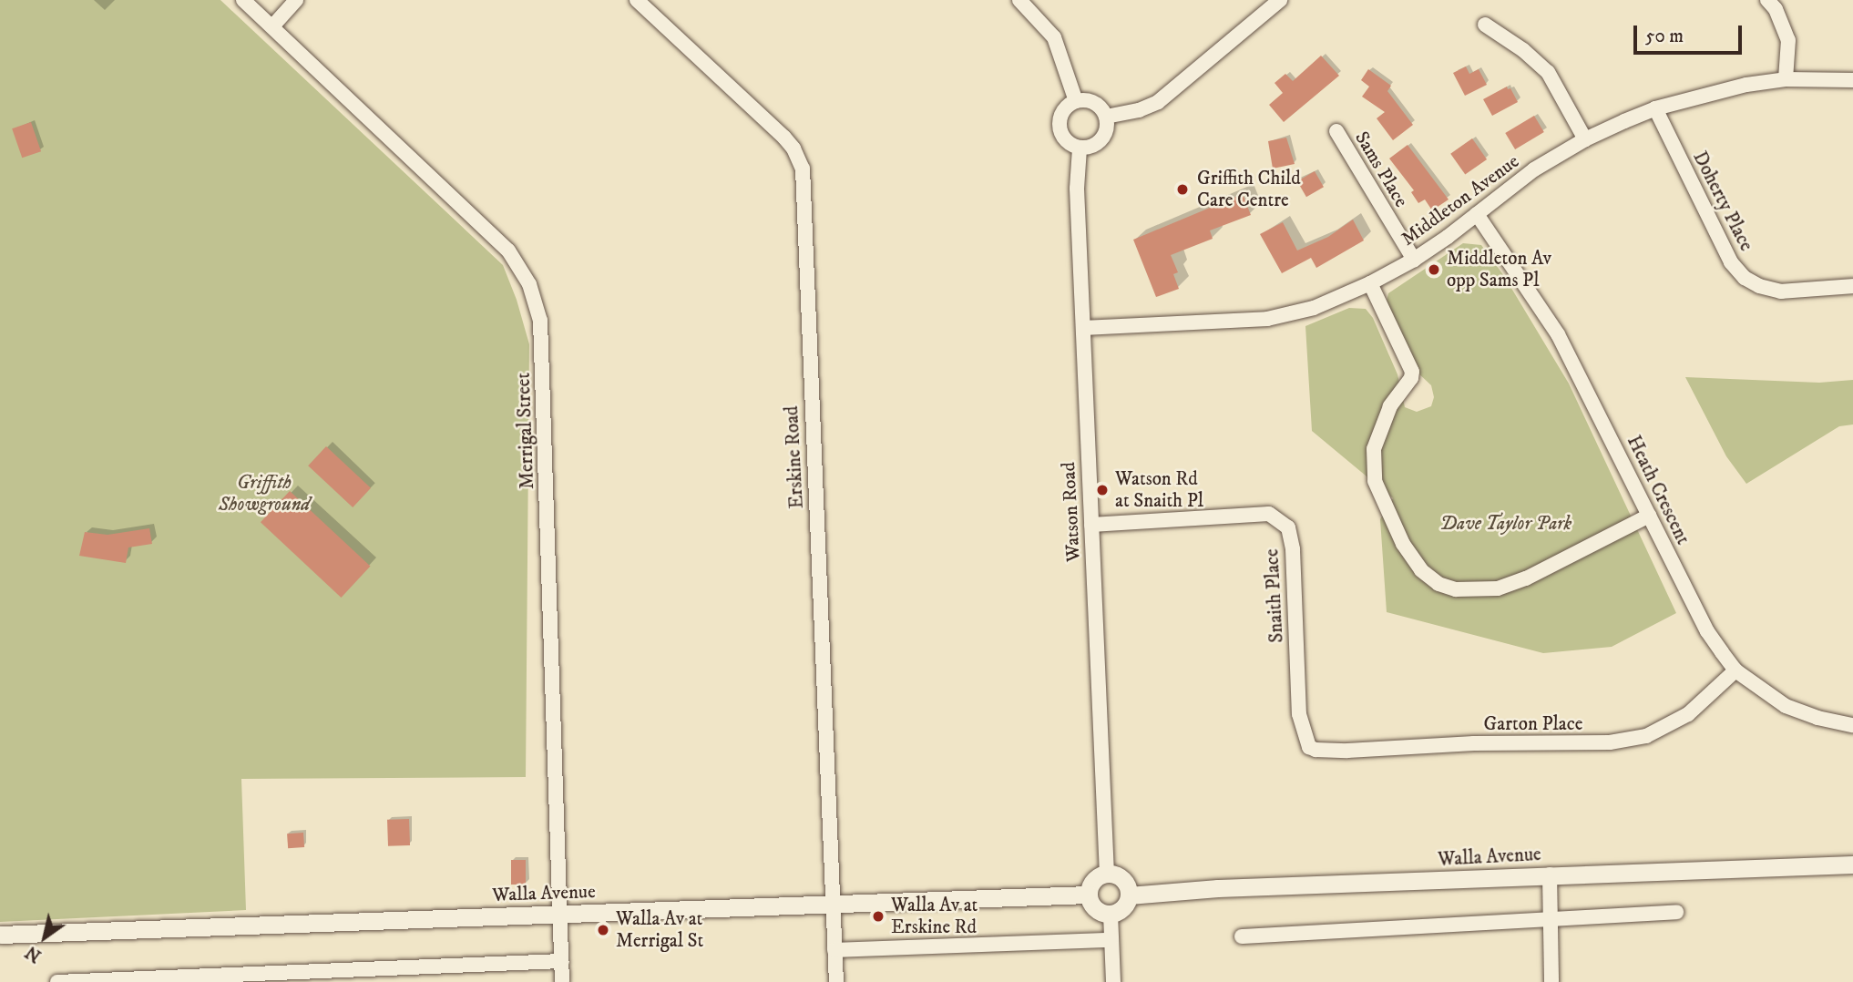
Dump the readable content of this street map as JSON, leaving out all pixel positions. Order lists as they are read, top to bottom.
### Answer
{
  "streets": {
    "street": [
      "Sams Place",
      "Middleton Avenue",
      "Doherty Place",
      "Merrigal Street",
      "Erskine Road",
      "Heath Crescent",
      "Watson Road",
      "Snaith Place",
      "Garton Place",
      "Walla Avenue"
    ]
  },
  "crossings": [
    ["Sams Place", "Middleton Avenue"],
    ["Middleton Avenue", "Doherty Place"],
    ["Middleton Avenue", "Heath Crescent"],
    ["Middleton Avenue", "Watson Road"],
    ["Merrigal Street", "Walla Avenue"],
    ["Erskine Road", "Walla Avenue"],
    ["Heath Crescent", "Garton Place"],
    ["Watson Road", "Snaith Place"],
    ["Watson Road", "Walla Avenue"],
    ["Snaith Place", "Garton Place"]
  ],
  "parks": ["Griffith Showground", "Dave Taylor Park"],
  "places": [
    "Griffith Child Care Centre",
    "Middleton Av opp Sams Pl",
    "Watson Rd at Snaith Pl",
    "Walla Av at Erskine Rd",
    "Walla Av at Merrigal St"
  ],
  "scale_bar": "50 m",
  "north": "bottom left"
}
